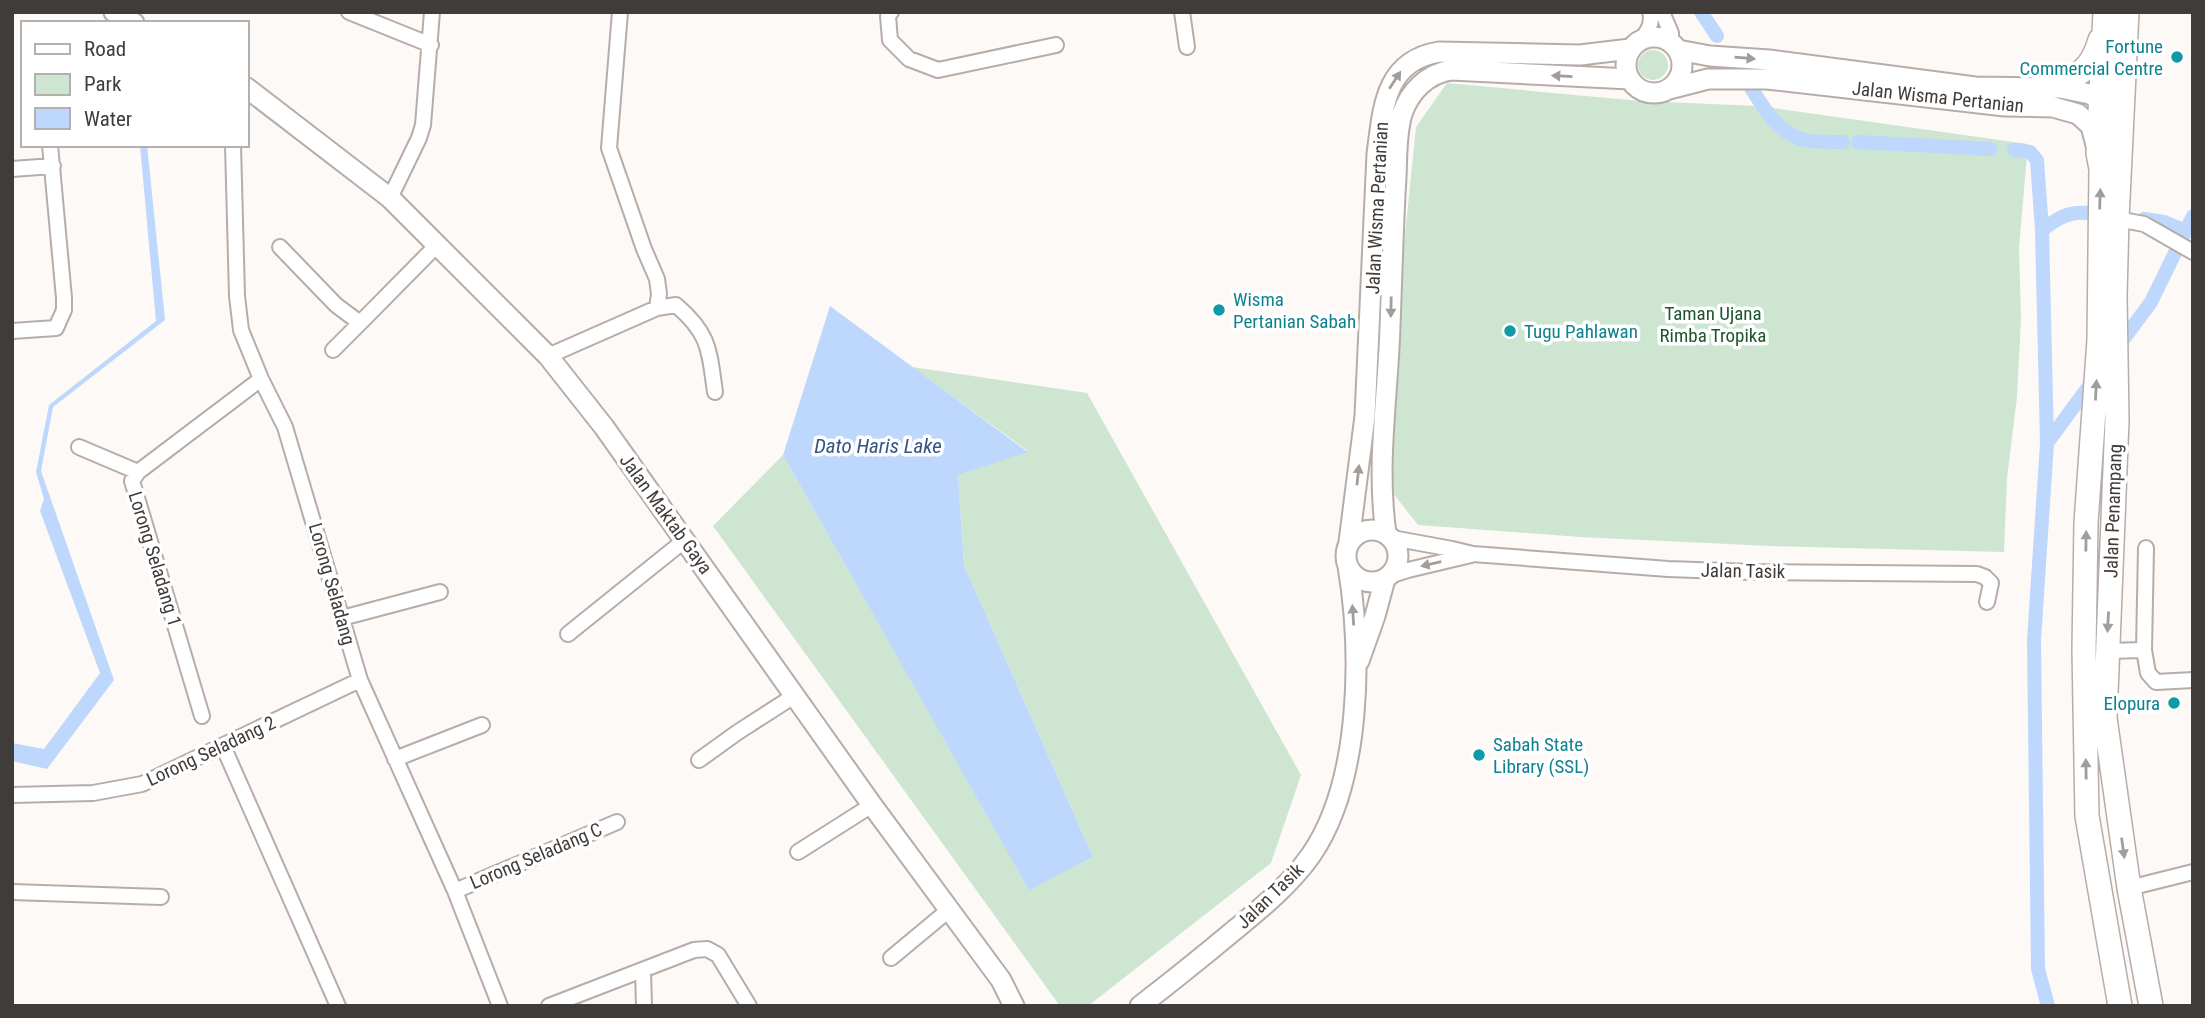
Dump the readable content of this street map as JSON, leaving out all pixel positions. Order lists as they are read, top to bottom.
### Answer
{
  "streets": {
    "main road": ["Jalan Penampang"],
    "street": [
      "Jalan Wisma Pertanian",
      "Jalan Maktab Gaya",
      "Lorong Seladang 1",
      "Jalan Tasik",
      "Lorong Seladang",
      "Lorong Seladang 2",
      "Lorong Seladang C"
    ]
  },
  "crossings": [
    ["Jalan Wisma Pertanian", "Jalan Penampang"],
    ["Jalan Wisma Pertanian", "Jalan Tasik"],
    ["Lorong Seladang 1", "Lorong Seladang"],
    ["Lorong Seladang", "Lorong Seladang 2"],
    ["Lorong Seladang", "Lorong Seladang C"]
  ],
  "water": ["Dato Haris Lake"],
  "parks": ["Taman Ujana Rimba Tropika"],
  "places": [
    "Fortune Commercial Centre",
    "Wisma Pertanian Sabah",
    "Tugu Pahlawan",
    "Elopura",
    "Sabah State Library (SSL)"
  ],
  "legend": ["Road", "Park", "Water"]
}
